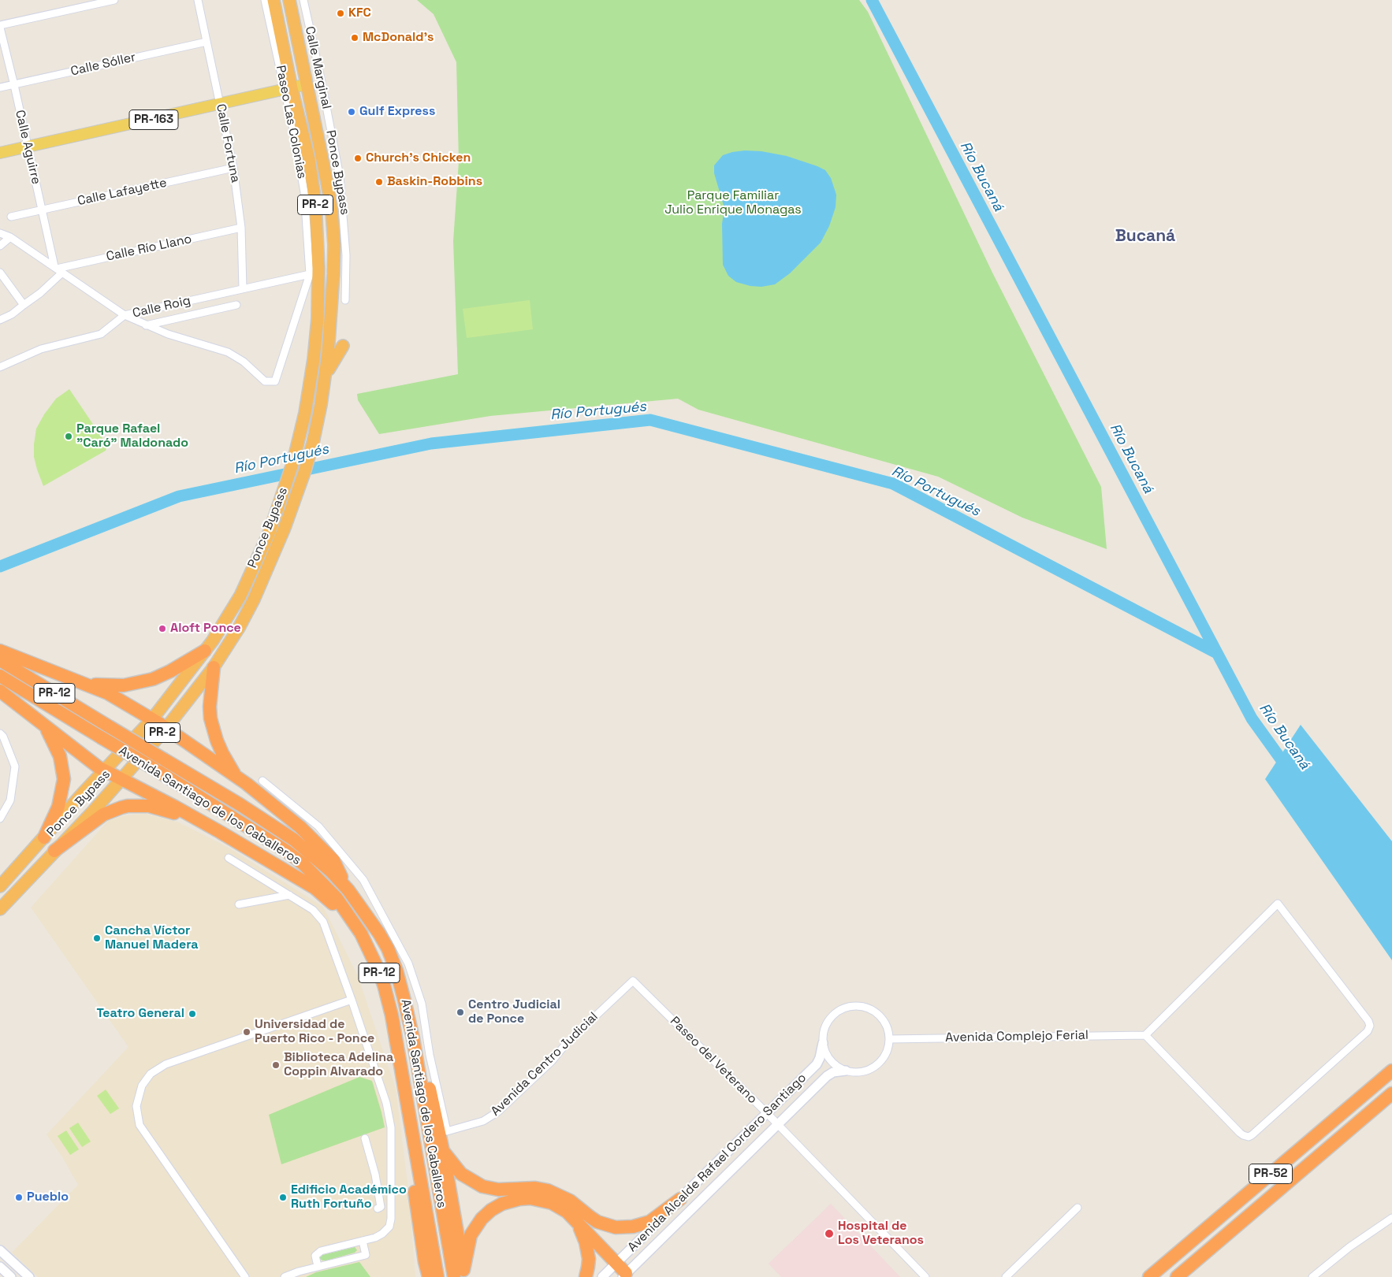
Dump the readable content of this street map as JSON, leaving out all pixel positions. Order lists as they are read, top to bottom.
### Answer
{
  "streets": {
    "highway": [
      "Ponce Bypass",
      "PR-2",
      "PR-12",
      "Avenida Santiago de los Caballeros",
      "PR-52"
    ],
    "main road": ["PR-163"],
    "street": [
      "Calle Sóller",
      "Calle Marginal",
      "Paseo Las Colonias",
      "Calle Fortuna",
      "Calle Aguirre",
      "Calle Lafayette",
      "Calle Río Llano",
      "Calle Roig",
      "Avenida Complejo Ferial",
      "Paseo del Veterano",
      "Avenida Centro Judicial",
      "Avenida Alcalde Rafael Cordero Santiago"
    ]
  },
  "crossings": [
    ["Calle Sóller", "Calle Fortuna"],
    ["Calle Sóller", "Calle Aguirre"],
    ["Calle Marginal", "Ponce Bypass"],
    ["PR-163", "Paseo Las Colonias"],
    ["PR-163", "Calle Fortuna"],
    ["PR-163", "Calle Aguirre"],
    ["PR-163", "Ponce Bypass"],
    ["Paseo Las Colonias", "Ponce Bypass"],
    ["Paseo Las Colonias", "Calle Roig"],
    ["Calle Fortuna", "Calle Lafayette"],
    ["Calle Fortuna", "Calle Río Llano"],
    ["Calle Fortuna", "Calle Roig"],
    ["Calle Aguirre", "Calle Lafayette"],
    ["Calle Aguirre", "Calle Río Llano"],
    ["Avenida Complejo Ferial", "Avenida Alcalde Rafael Cordero Santiago"],
    ["Paseo del Veterano", "Avenida Centro Judicial"],
    ["Paseo del Veterano", "Avenida Alcalde Rafael Cordero Santiago"]
  ],
  "districts": ["Bucaná"],
  "water": ["Río Bucaná", "Río Portugués"],
  "parks": ["Parque Familiar Julio Enrique Monagas"],
  "places": [
    "KFC",
    "McDonald's",
    "Gulf Express",
    "Church's Chicken",
    "Baskin-Robbins",
    "Parque Rafael \"Caró\" Maldonado",
    "Aloft Ponce",
    "Cancha Víctor Manuel Madera",
    "Centro Judicial de Ponce",
    "Teatro General",
    "Universidad de Puerto Rico - Ponce",
    "Biblioteca Adelina Coppin Alvarado",
    "Pueblo",
    "Edificio Académico Ruth Fortuño",
    "Hospital de Los Veteranos"
  ]
}
